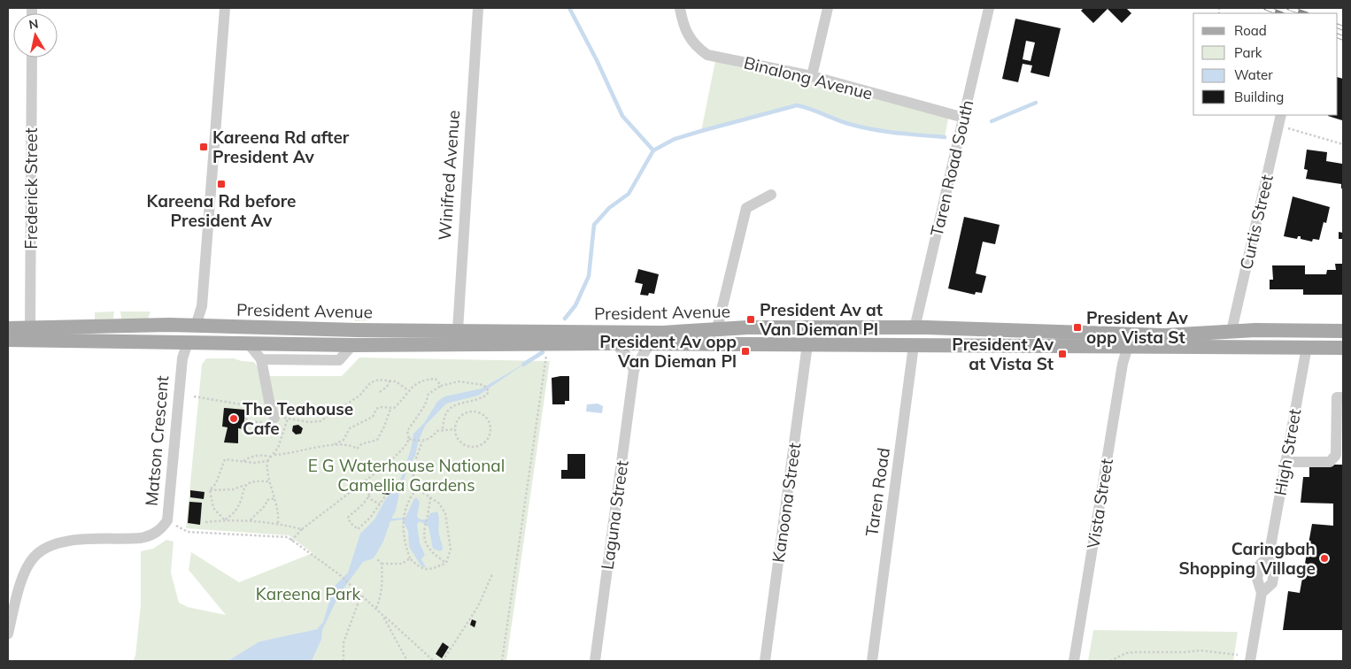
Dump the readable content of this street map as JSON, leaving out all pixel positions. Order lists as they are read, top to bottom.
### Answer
{
  "streets": {
    "main road": [
      "Winifred Avenue",
      "President Avenue",
      "Matson Crescent",
      "Taren Road"
    ],
    "street": [
      "Binalong Avenue",
      "Taren Road South",
      "Frederick Street",
      "Curtis Street",
      "High Street",
      "Kanoona Street",
      "Vista Street",
      "Laguna Street"
    ]
  },
  "crossings": [
    ["Binalong Avenue", "Taren Road South"],
    ["Taren Road South", "President Avenue"],
    ["Taren Road South", "Taren Road"],
    ["Winifred Avenue", "President Avenue"],
    ["Frederick Street", "President Avenue"],
    ["Curtis Street", "President Avenue"],
    ["President Avenue", "Matson Crescent"],
    ["President Avenue", "High Street"],
    ["President Avenue", "Taren Road"],
    ["President Avenue", "Kanoona Street"],
    ["President Avenue", "Vista Street"],
    ["President Avenue", "Laguna Street"]
  ],
  "parks": ["E G Waterhouse National Camellia Gardens", "Kareena Park"],
  "places": {
    "transit": [
      "Kareena Rd after President Av",
      "Kareena Rd before President Av",
      "President Av at Van Dieman Pl",
      "President Av opp Vista St",
      "President Av opp Van Dieman Pl",
      "President Av at Vista St"
    ],
    "other": ["The Teahouse Cafe", "Caringbah Shopping Village"]
  },
  "legend": [
    "Road",
    "Park",
    "Water",
    "Building"
  ],
  "north": "top"
}
